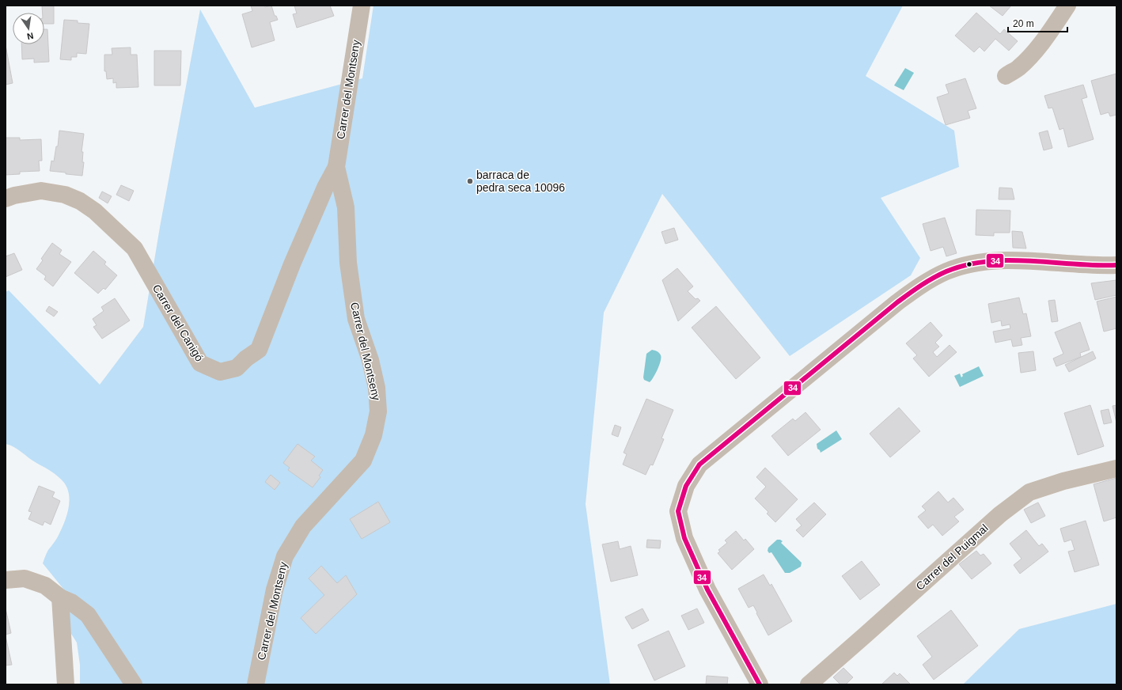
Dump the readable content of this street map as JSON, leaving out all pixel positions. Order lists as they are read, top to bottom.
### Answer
{
  "streets": {
    "street": ["Carrer del Montseny", "Carrer del Canigó", "Carrer del Puigmal"]
  },
  "crossings": [
    ["Carrer del Montseny", "Carrer del Canigó"]
  ],
  "places": ["barraca de pedra seca 10096"],
  "lines": ["transit line 34"],
  "scale_bar": "20 m",
  "north": "bottom"
}
